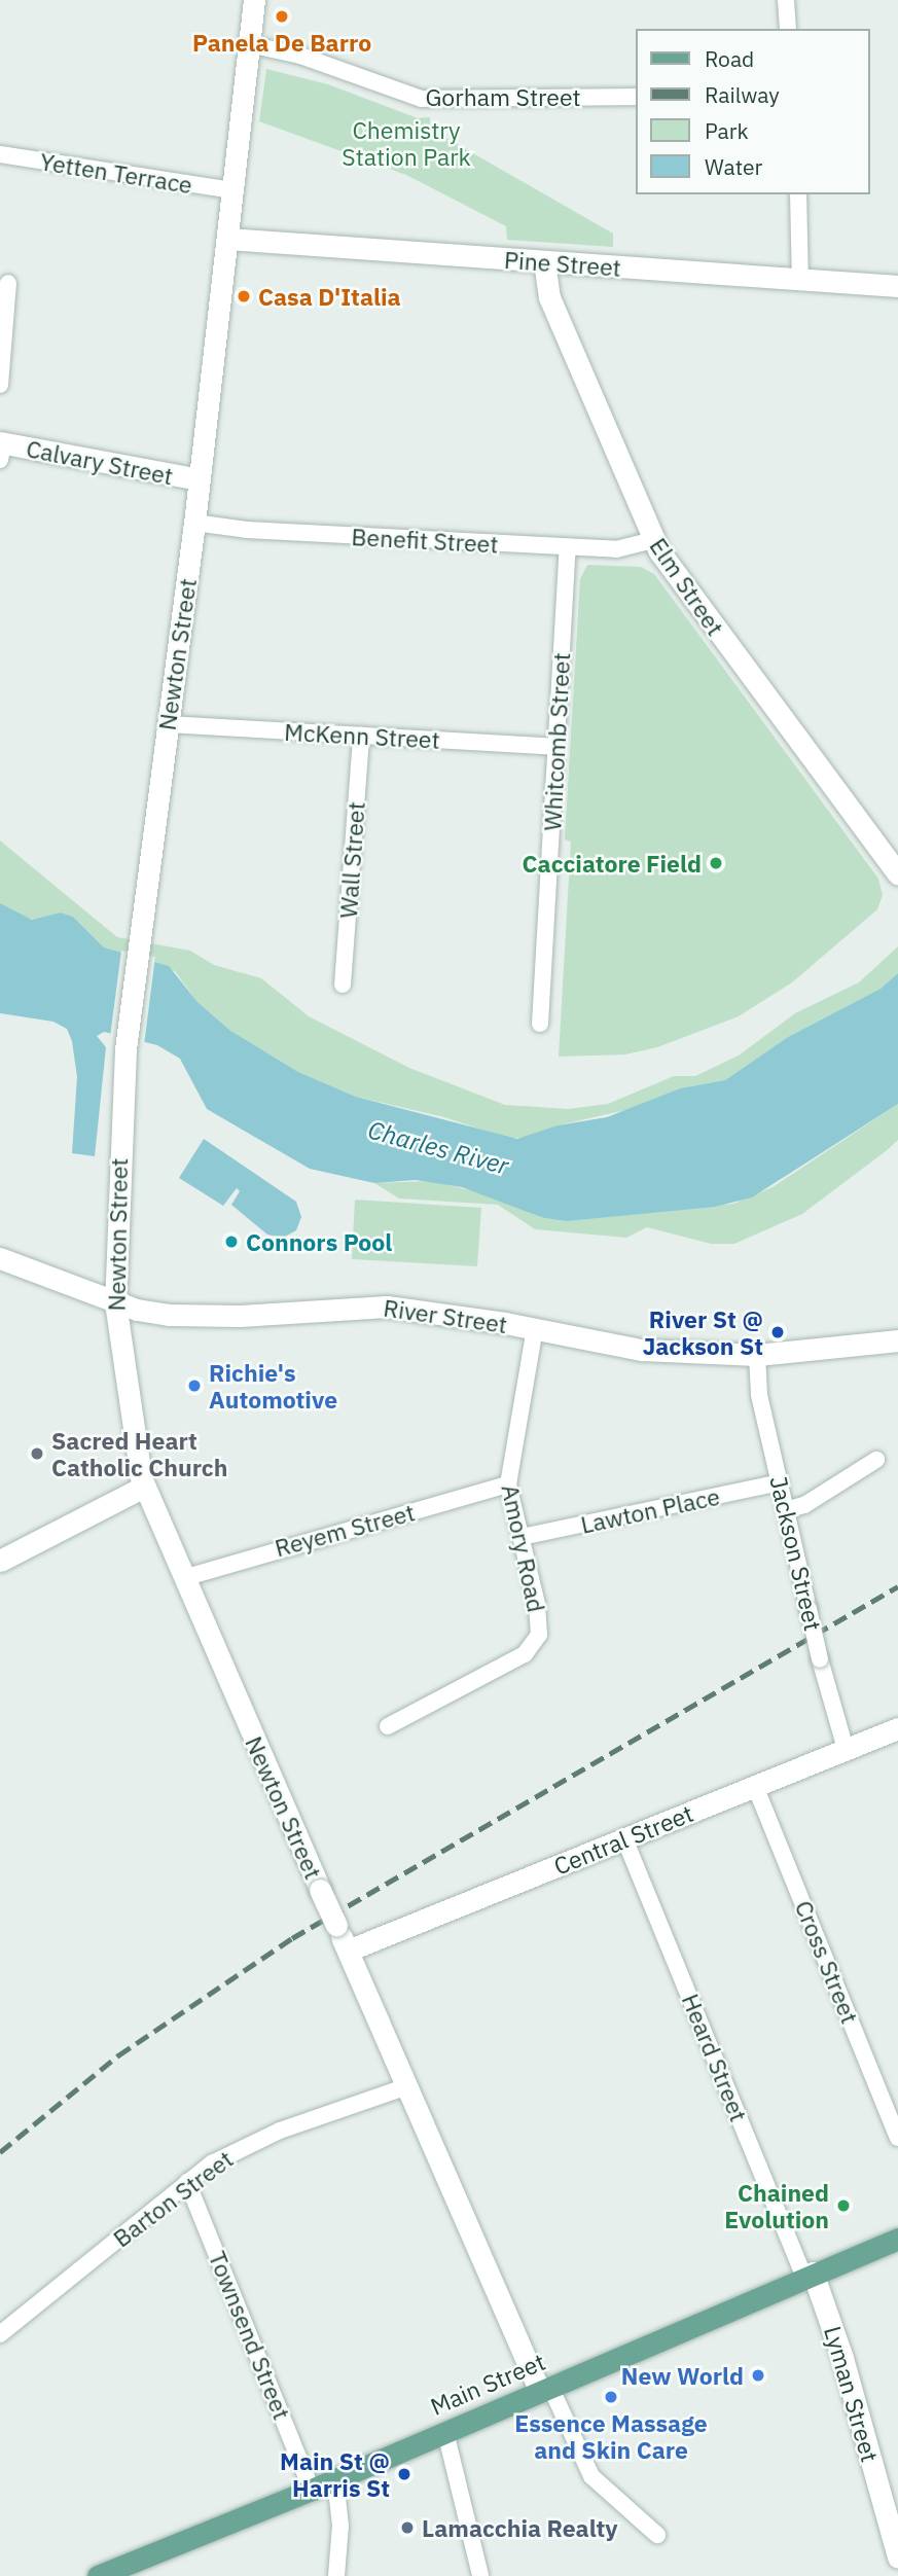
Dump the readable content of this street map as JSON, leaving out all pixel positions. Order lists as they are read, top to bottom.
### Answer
{
  "streets": {
    "main road": [
      "Pine Street",
      "Calvary Street",
      "Elm Street",
      "Newton Street",
      "River Street",
      "Central Street",
      "Main Street",
      "Lyman Street"
    ],
    "street": [
      "Gorham Street",
      "Yetten Terrace",
      "Benefit Street",
      "McKenn Street",
      "Whitcomb Street",
      "Wall Street",
      "Lawton Place",
      "Reyem Street",
      "Amory Road",
      "Jackson Street",
      "Cross Street",
      "Heard Street",
      "Barton Street",
      "Townsend Street"
    ]
  },
  "crossings": [
    ["Gorham Street", "Newton Street"],
    ["Yetten Terrace", "Newton Street"],
    ["Pine Street", "Elm Street"],
    ["Pine Street", "Newton Street"],
    ["Calvary Street", "Newton Street"],
    ["Benefit Street", "Elm Street"],
    ["Benefit Street", "Newton Street"],
    ["Benefit Street", "Whitcomb Street"],
    ["Newton Street", "McKenn Street"],
    ["Newton Street", "River Street"],
    ["Newton Street", "Reyem Street"],
    ["Newton Street", "Central Street"],
    ["Newton Street", "Barton Street"],
    ["Newton Street", "Main Street"],
    ["McKenn Street", "Whitcomb Street"],
    ["McKenn Street", "Wall Street"],
    ["River Street", "Amory Road"],
    ["River Street", "Jackson Street"],
    ["Lawton Place", "Amory Road"],
    ["Lawton Place", "Jackson Street"],
    ["Reyem Street", "Amory Road"],
    ["Jackson Street", "Central Street"],
    ["Central Street", "Cross Street"],
    ["Central Street", "Heard Street"],
    ["Heard Street", "Main Street"],
    ["Heard Street", "Lyman Street"],
    ["Barton Street", "Townsend Street"],
    ["Townsend Street", "Main Street"],
    ["Main Street", "Lyman Street"]
  ],
  "water": ["Charles River"],
  "parks": ["Chemistry Station Park"],
  "places": [
    "Panela De Barro",
    "Casa D'Italia",
    "Cacciatore Field",
    "Connors Pool",
    "River St @ Jackson St",
    "Richie's Automotive",
    "Sacred Heart Catholic Church",
    "Chained Evolution",
    "New World",
    "Essence Massage and Skin Care",
    "Main St @ Harris St",
    "Lamacchia Realty"
  ],
  "legend": [
    "Road",
    "Railway",
    "Park",
    "Water"
  ]
}
